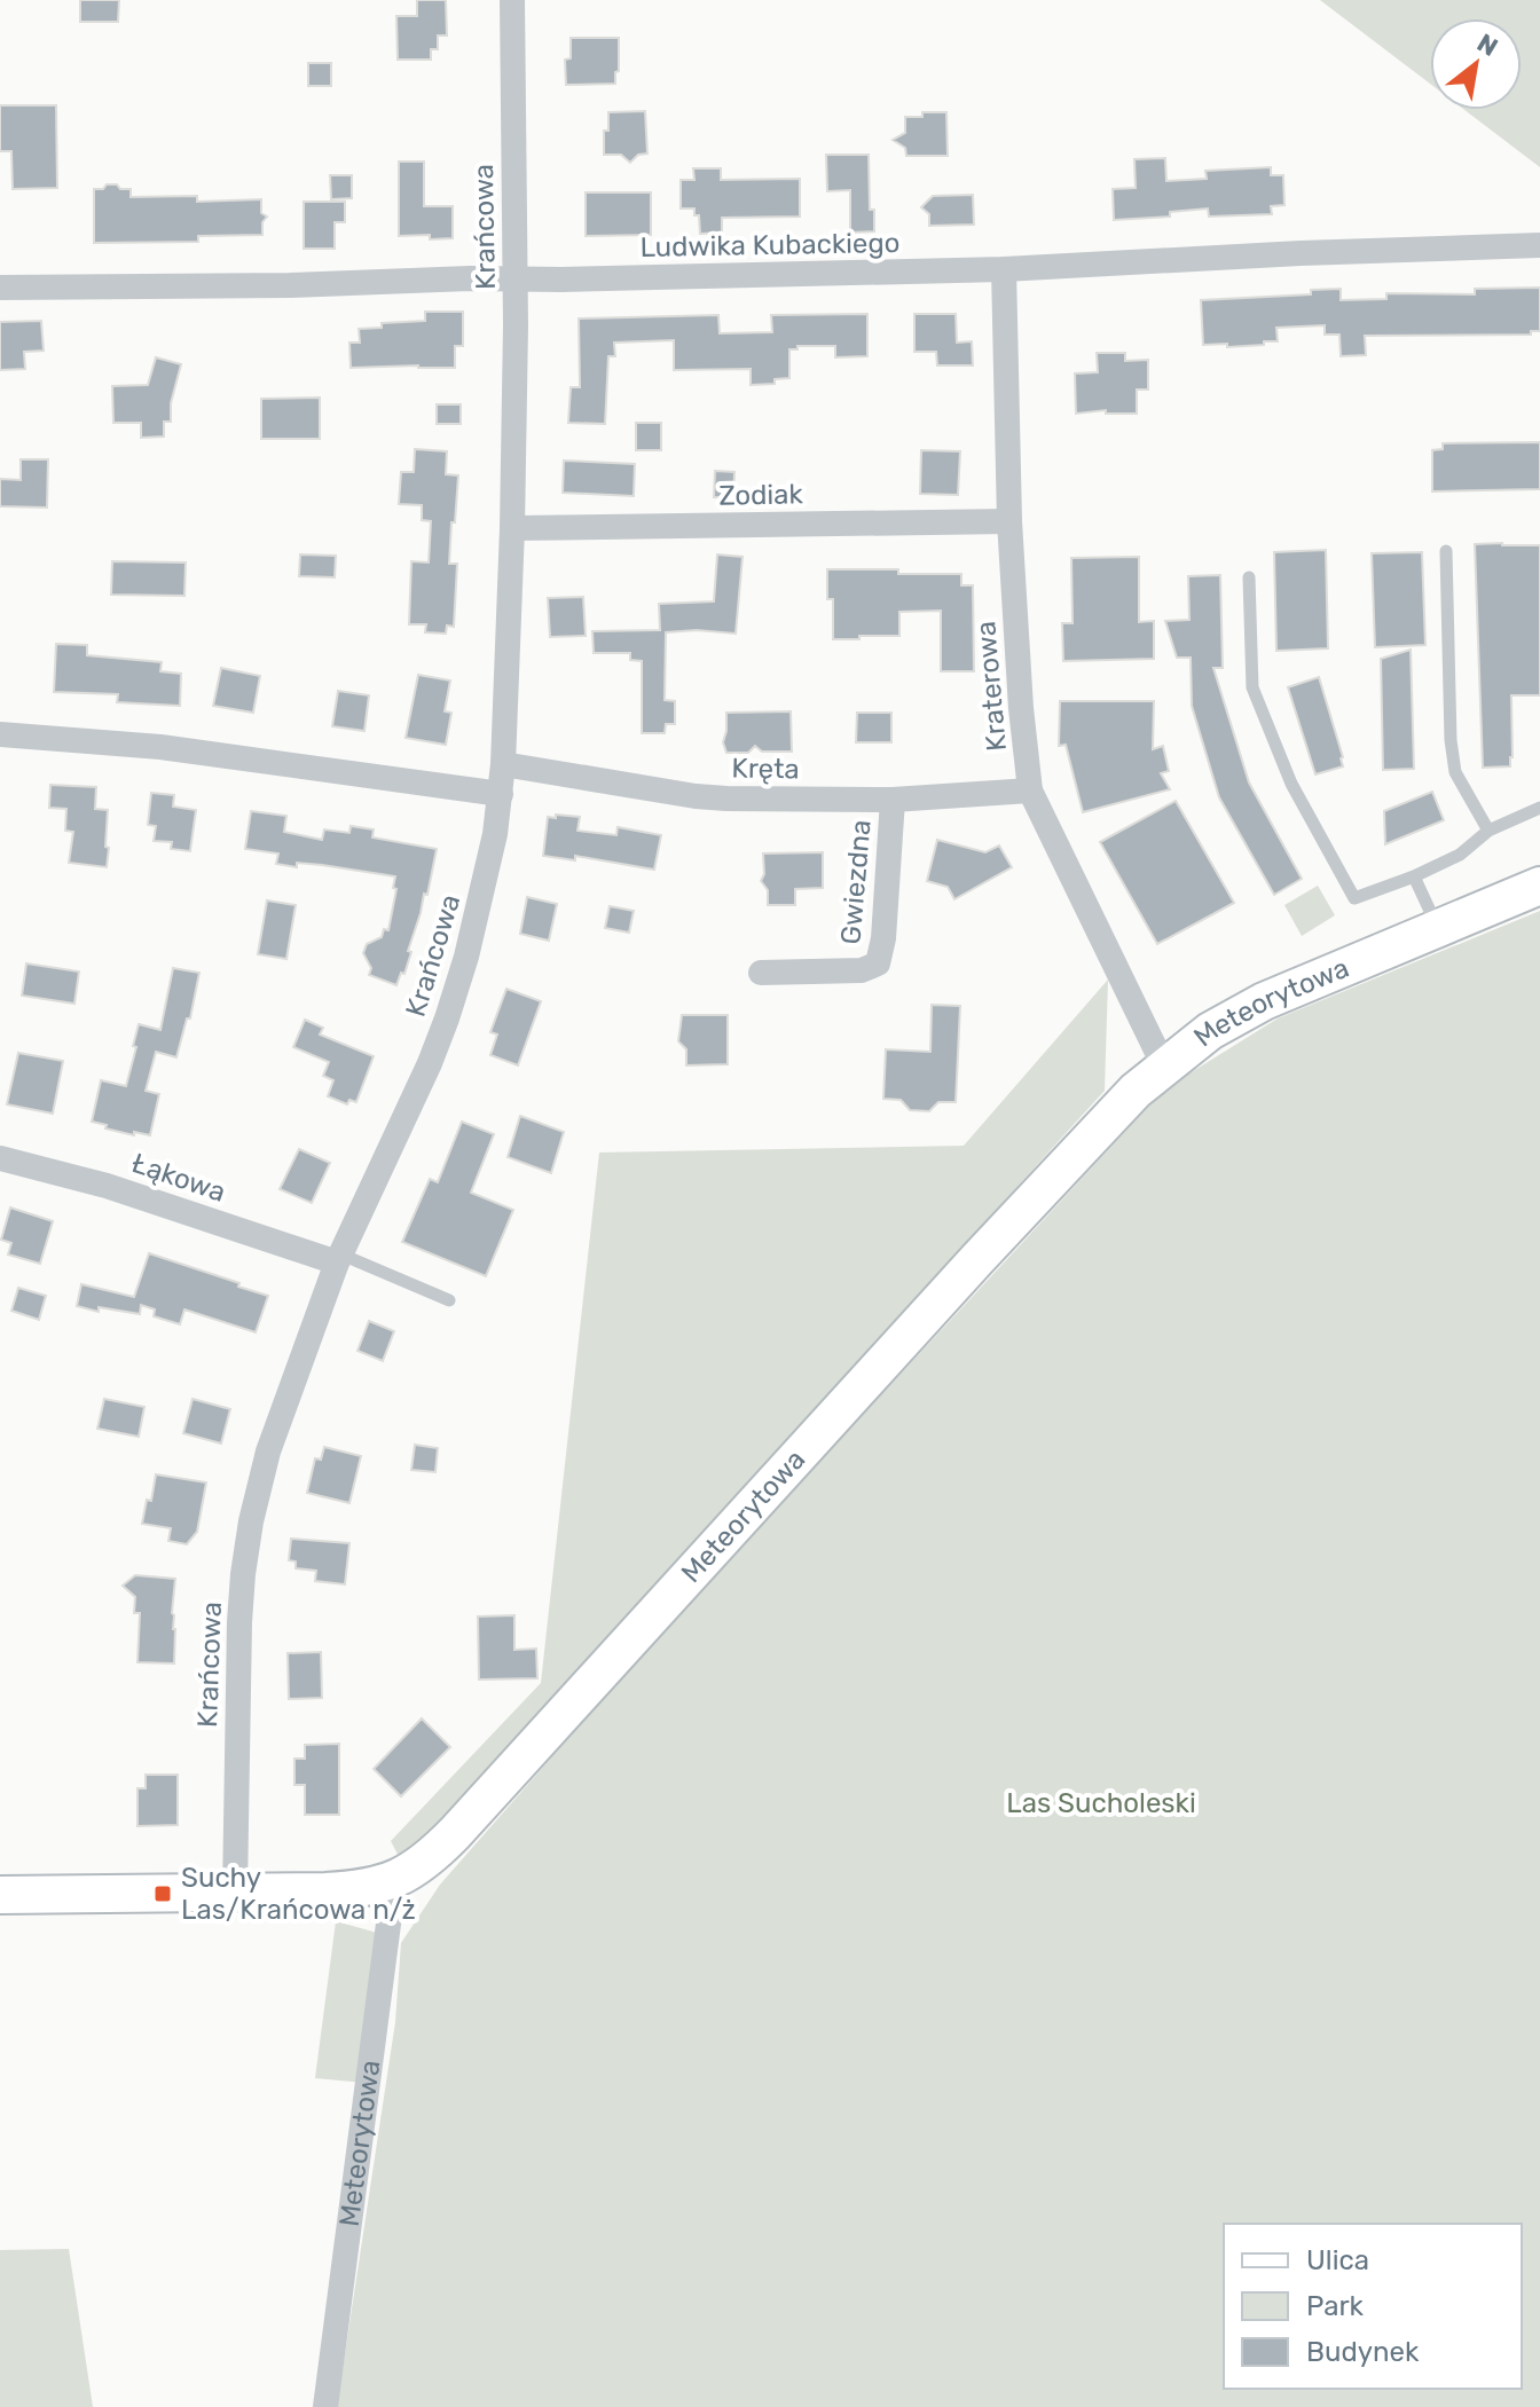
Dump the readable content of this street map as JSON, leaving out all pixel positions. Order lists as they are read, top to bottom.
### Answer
{
  "streets": {
    "street": [
      "Krańcowa",
      "Ludwika Kubackiego",
      "Zodiak",
      "Kraterowa",
      "Kręta",
      "Gwiezdna",
      "Meteorytowa",
      "Łąkowa"
    ]
  },
  "crossings": [
    ["Krańcowa", "Ludwika Kubackiego"],
    ["Krańcowa", "Zodiak"],
    ["Krańcowa", "Kręta"],
    ["Krańcowa", "Łąkowa"],
    ["Ludwika Kubackiego", "Kraterowa"],
    ["Zodiak", "Kraterowa"],
    ["Kraterowa", "Kręta"],
    ["Kraterowa", "Meteorytowa"],
    ["Kręta", "Gwiezdna"]
  ],
  "parks": ["Las Sucholeski"],
  "places": {
    "transit": ["Suchy Las/Krańcowa n/ż"]
  },
  "legend": ["Ulica", "Park", "Budynek"],
  "north": "top right"
}
